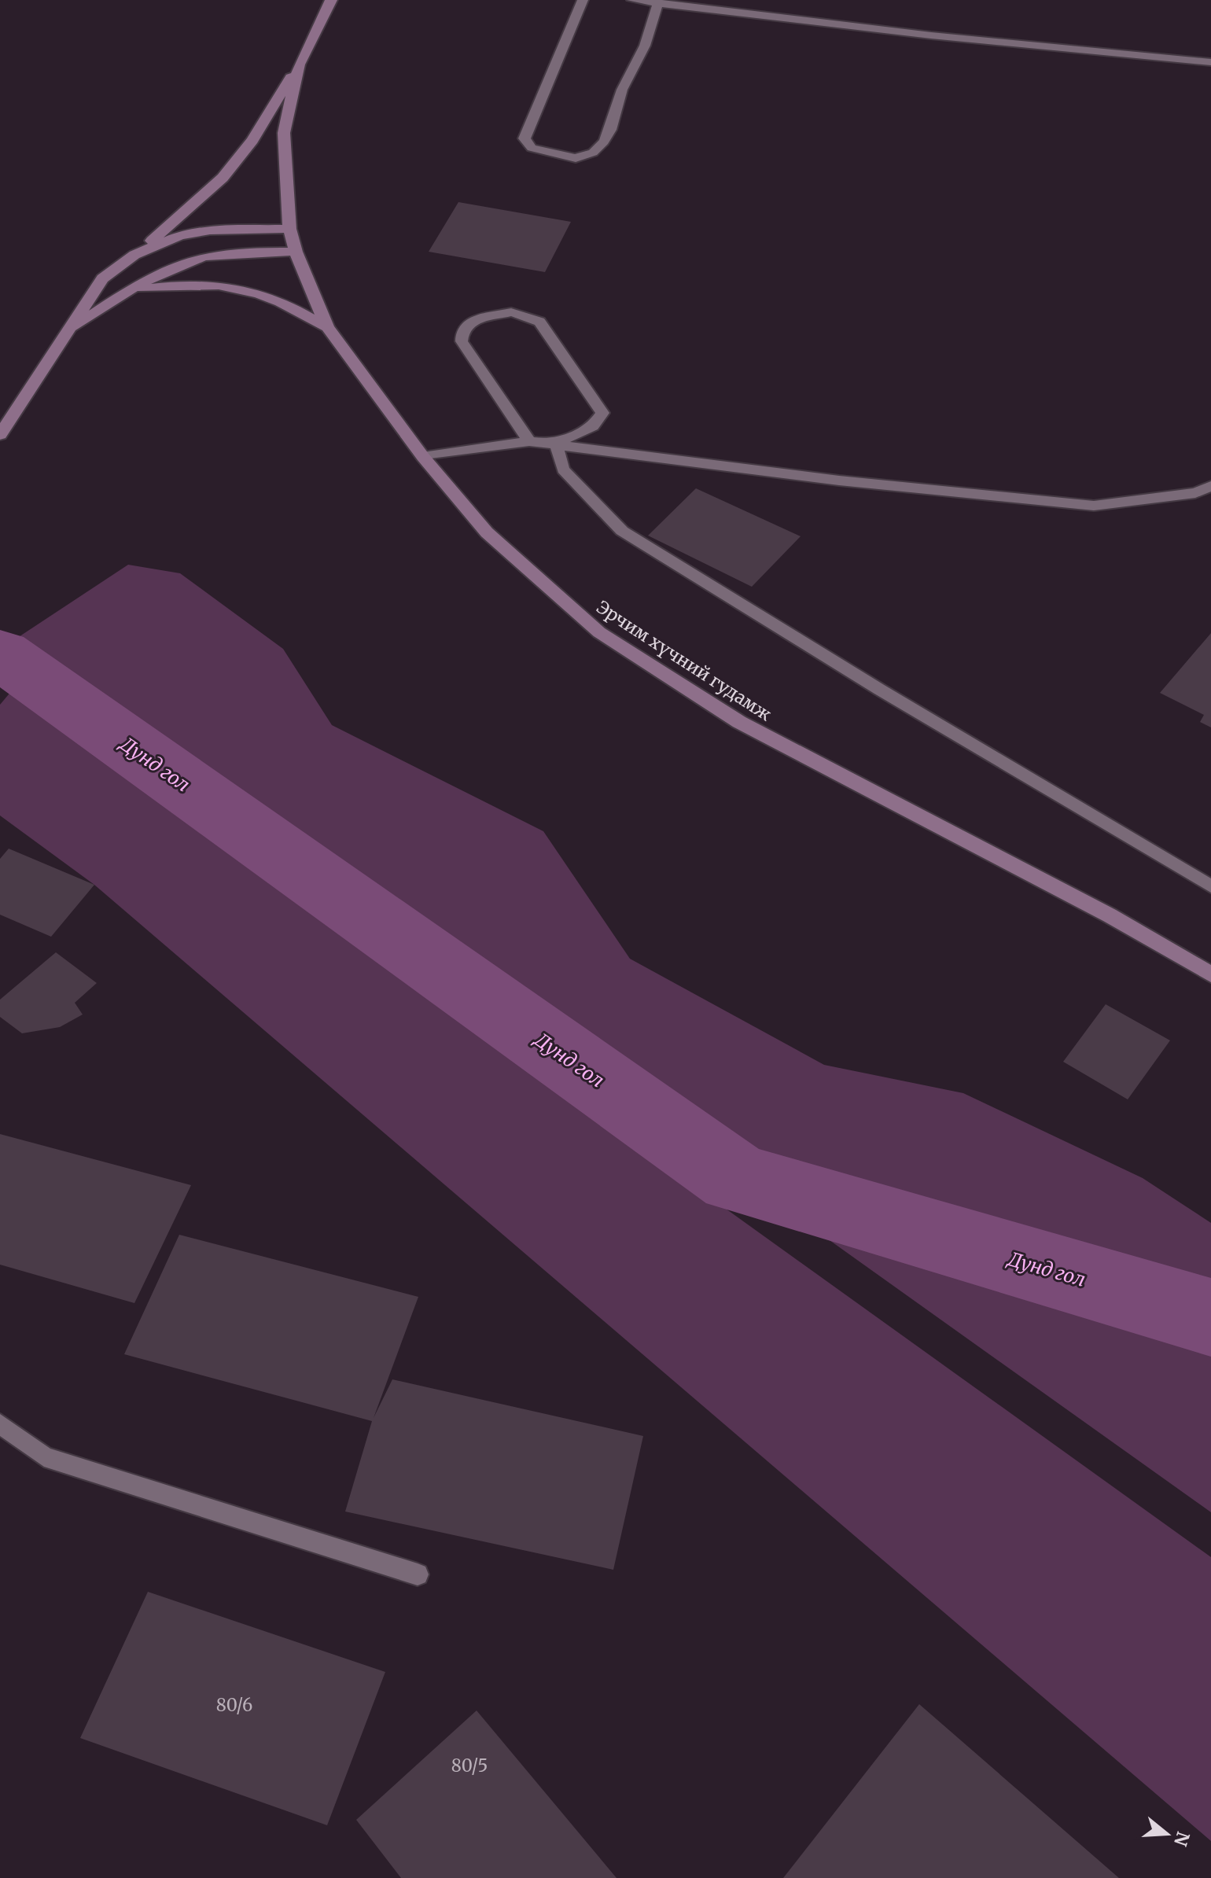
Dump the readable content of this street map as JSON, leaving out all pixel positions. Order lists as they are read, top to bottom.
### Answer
{
  "streets": {
    "main road": ["Эрчим хүчний гудамж"]
  },
  "water": ["Дунд гол"],
  "house_numbers": ["80/6", "80/5"],
  "north": "right"
}
